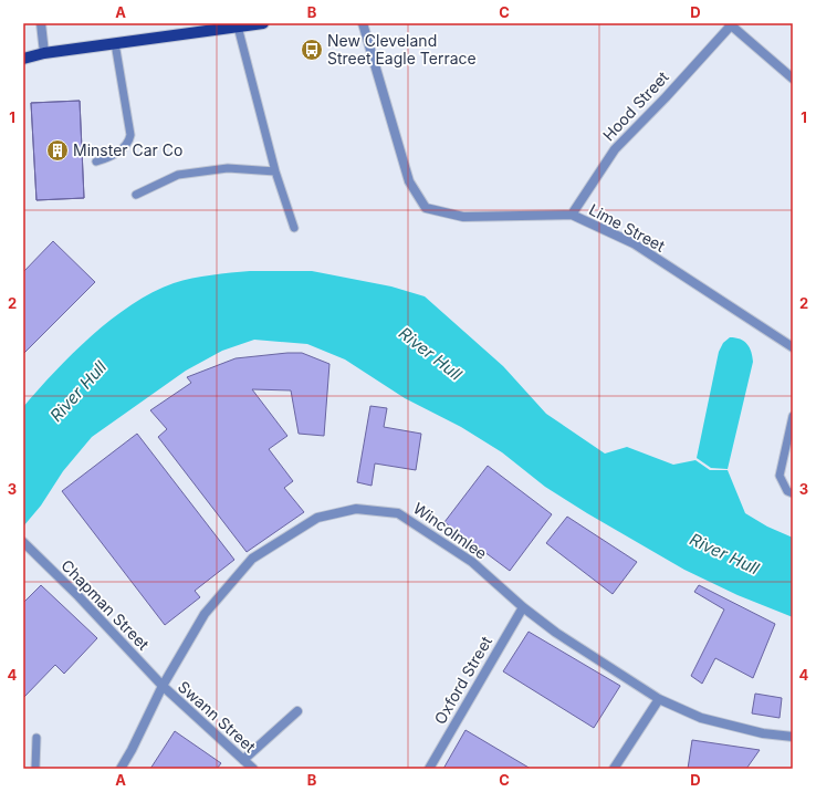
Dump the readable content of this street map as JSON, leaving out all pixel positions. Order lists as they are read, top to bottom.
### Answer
{
  "streets": {
    "street": [
      "Hood Street",
      "Lime Street",
      "Wincolmlee",
      "Chapman Street",
      "Oxford Street",
      "Swann Street"
    ]
  },
  "crossings": [
    ["Hood Street", "Lime Street"],
    ["Wincolmlee", "Chapman Street"],
    ["Wincolmlee", "Oxford Street"],
    ["Wincolmlee", "Swann Street"],
    ["Chapman Street", "Swann Street"]
  ],
  "water": ["River Hull"],
  "places": {
    "bus stop": ["New Cleveland Street Eagle Terrace"],
    "building": ["Minster Car Co"]
  },
  "grid": {
    "columns": [
      "A",
      "B",
      "C",
      "D"
    ],
    "rows": [
      "1",
      "2",
      "3",
      "4"
    ]
  }
}
